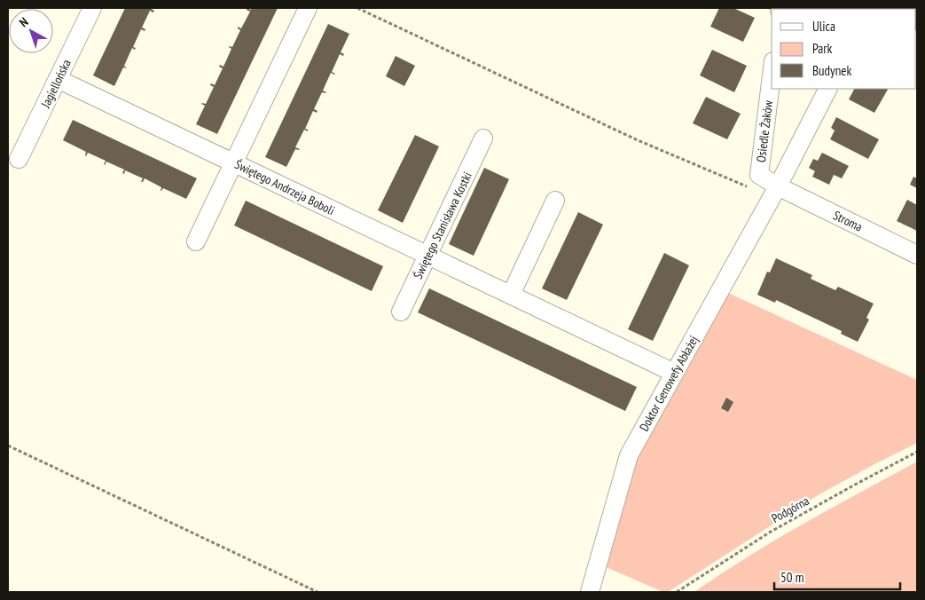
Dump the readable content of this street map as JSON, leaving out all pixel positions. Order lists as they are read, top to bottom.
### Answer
{
  "streets": {
    "street": [
      "Jagiellońska",
      "Osiedle Żaków",
      "Świętego Andrzeja Boboli",
      "Stroma",
      "Świętego Stanisława Kostki",
      "Doktor Genowefy Abłażej"
    ],
    "path": ["Podgórna"]
  },
  "crossings": [
    ["Jagiellońska", "Świętego Andrzeja Boboli"],
    ["Osiedle Żaków", "Stroma"],
    ["Osiedle Żaków", "Doktor Genowefy Abłażej"],
    ["Świętego Andrzeja Boboli", "Świętego Stanisława Kostki"],
    ["Świętego Andrzeja Boboli", "Doktor Genowefy Abłażej"],
    ["Stroma", "Doktor Genowefy Abłażej"]
  ],
  "legend": ["Ulica", "Park", "Budynek"],
  "scale_bar": "50 m",
  "north": "top left"
}
